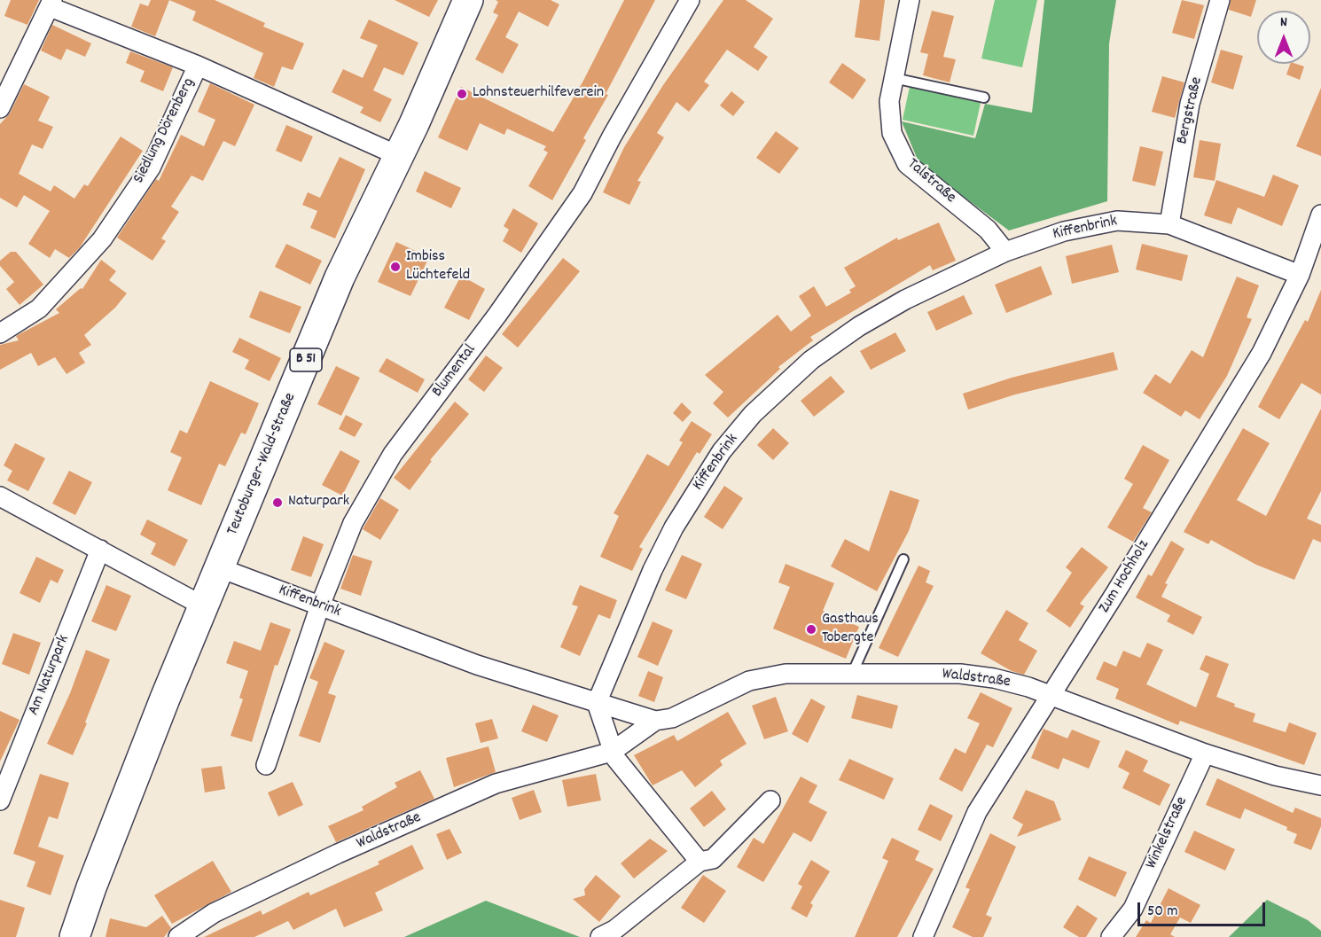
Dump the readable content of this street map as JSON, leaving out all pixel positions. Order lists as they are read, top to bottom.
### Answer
{
  "streets": {
    "main road": ["B 51", "Teutoburger-Wald-Straße"],
    "street": [
      "Bergstraße",
      "Siedlung Dörenberg",
      "Talstraße",
      "Kiffenbrink",
      "Blumental",
      "Zum Hochholz",
      "Am Naturpark",
      "Waldstraße",
      "Winkelstraße"
    ]
  },
  "crossings": [
    ["Bergstraße", "Kiffenbrink"],
    ["Siedlung Dörenberg", "Teutoburger-Wald-Straße"],
    ["Talstraße", "Kiffenbrink"],
    ["Kiffenbrink", "Blumental"],
    ["Kiffenbrink", "Teutoburger-Wald-Straße"],
    ["Kiffenbrink", "Zum Hochholz"],
    ["Zum Hochholz", "Waldstraße"],
    ["Waldstraße", "Winkelstraße"]
  ],
  "places": [
    "Lohnsteuerhilfeverein",
    "Imbiss Lüchtefeld",
    "Naturpark",
    "Gasthaus Tobergte"
  ],
  "scale_bar": "50 m",
  "north": "top"
}
